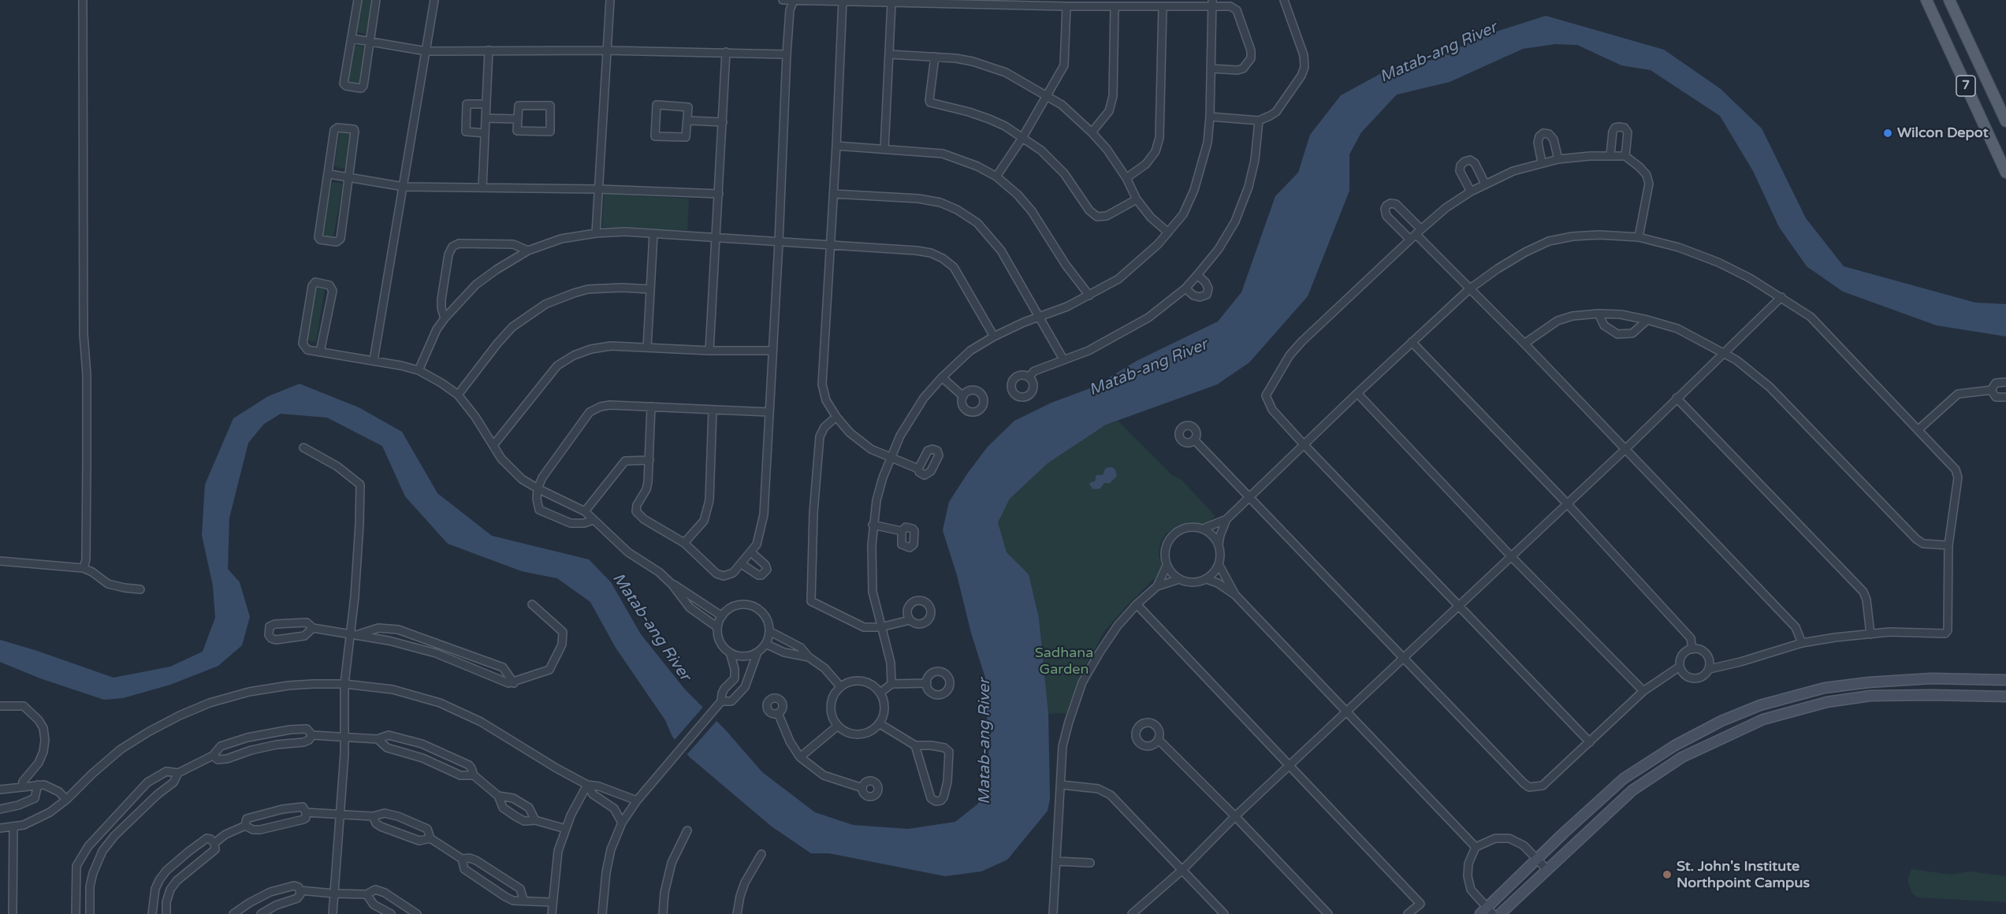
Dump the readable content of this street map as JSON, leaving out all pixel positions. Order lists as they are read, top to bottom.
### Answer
{
  "streets": {
    "main road": ["7"]
  },
  "water": ["Matab-ang River"],
  "parks": ["Sadhana Garden"],
  "places": ["Wilcon Depot", "St. John's Institute Northpoint Campus"]
}
